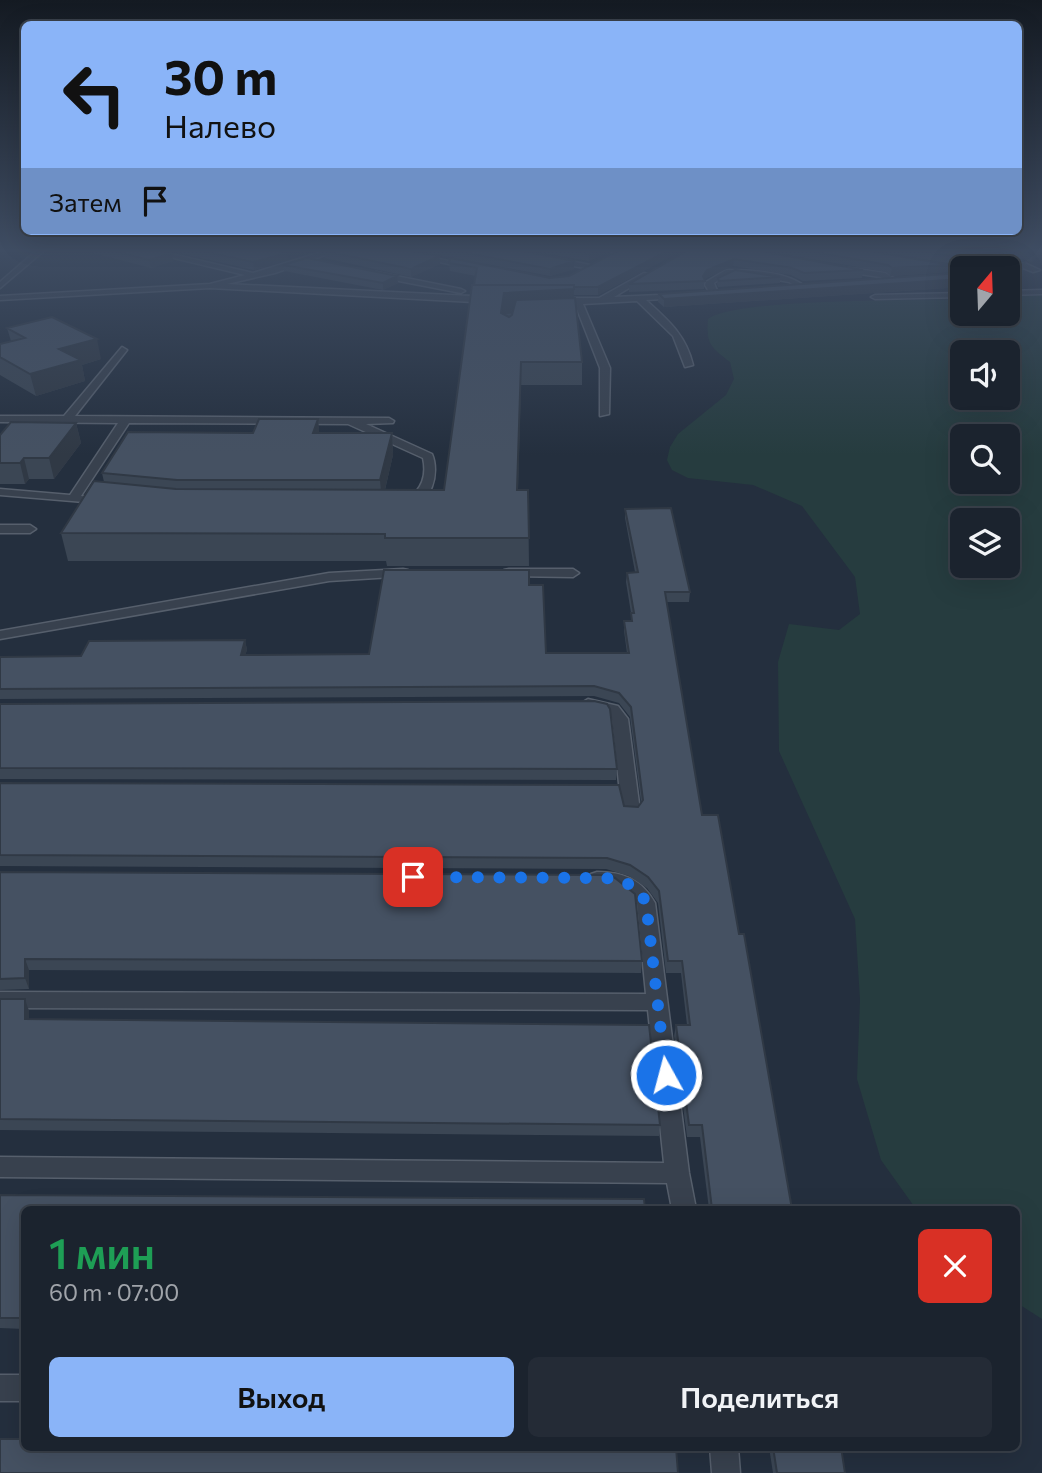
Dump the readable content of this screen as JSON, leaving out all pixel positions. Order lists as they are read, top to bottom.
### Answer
{
  "north": "top",
  "page": {
    "turn": ["30 m", "Налево"],
    "then": "Затем",
    "heading": ["1 мин", "60 m · 07:00"],
    "buttons": ["Выход", "Поделиться"]
  }
}
